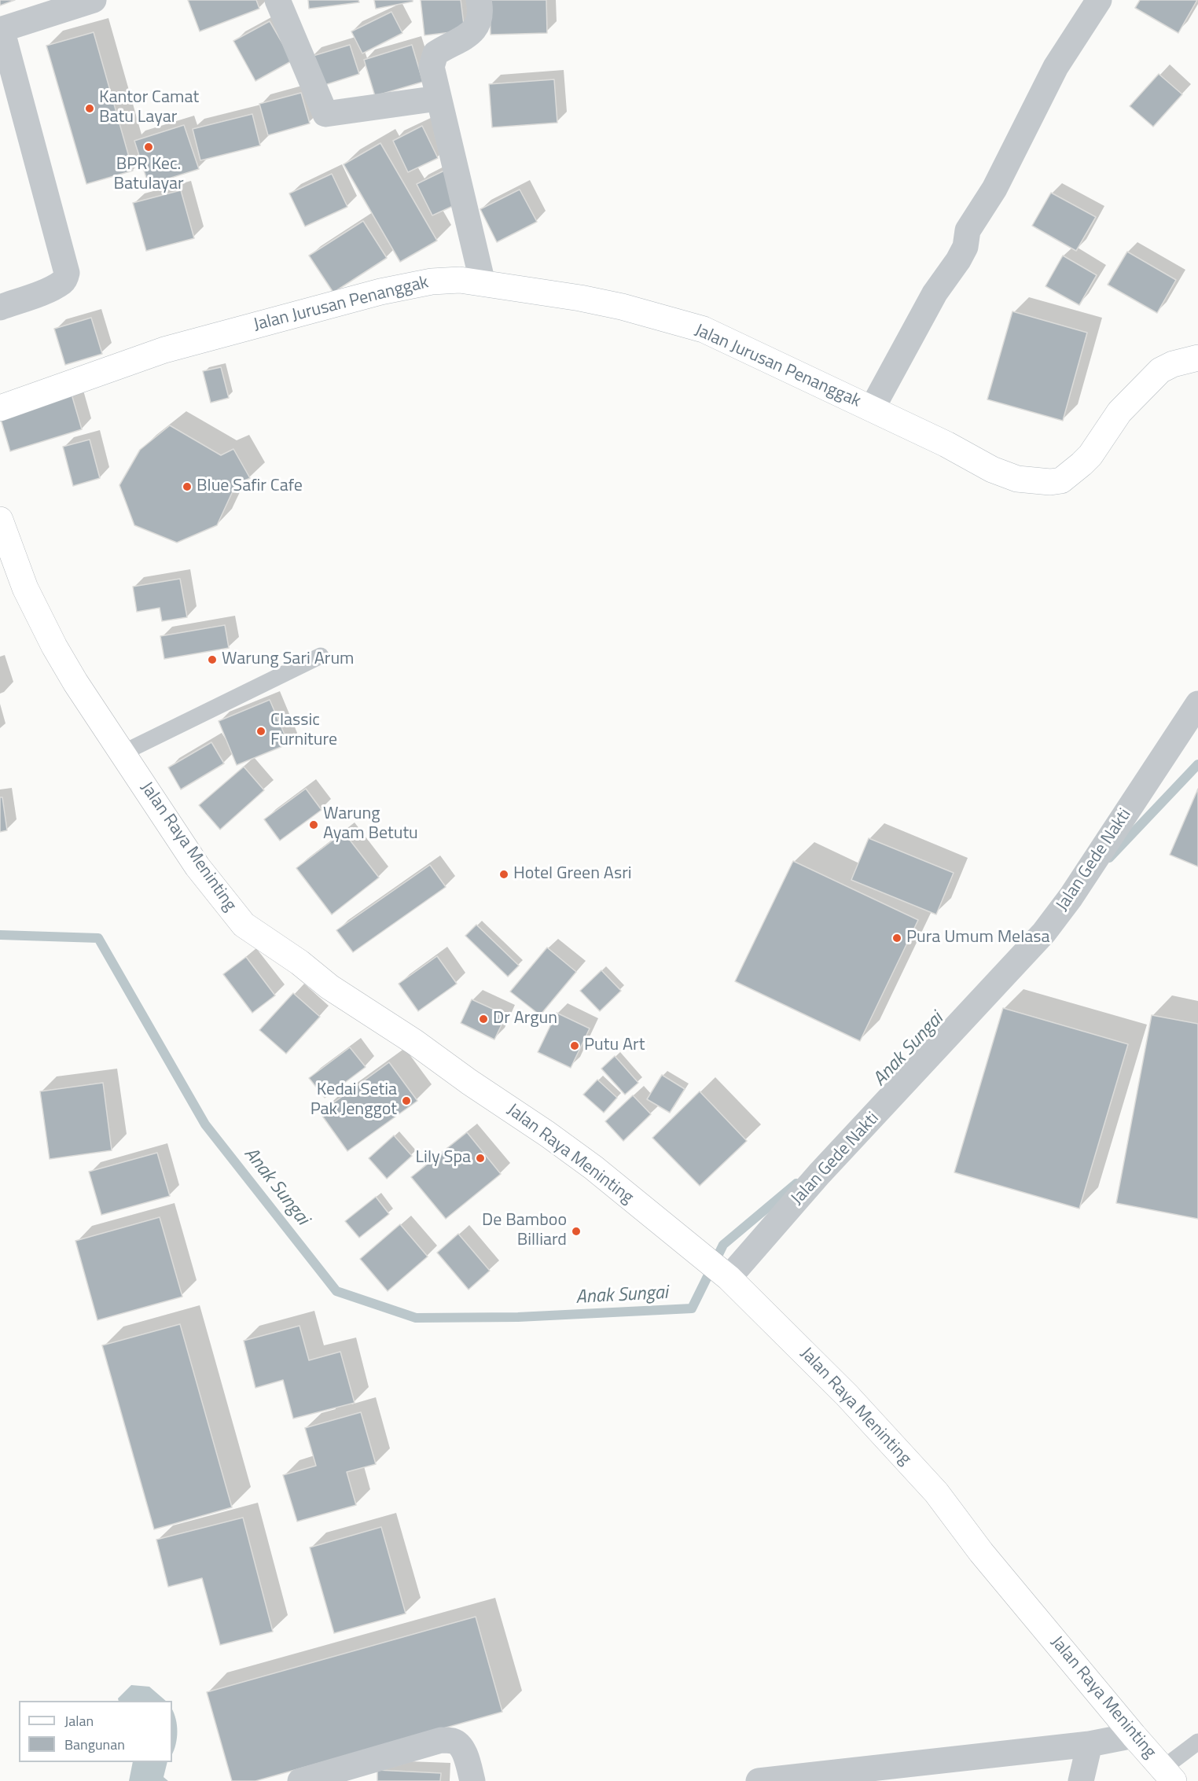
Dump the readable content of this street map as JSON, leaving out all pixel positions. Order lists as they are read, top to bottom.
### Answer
{
  "streets": {
    "main road": ["Jalan Jurusan Penanggak", "Jalan Raya Meninting"],
    "street": ["Jalan Gede Nakti"]
  },
  "crossings": [
    ["Jalan Raya Meninting", "Jalan Gede Nakti"]
  ],
  "water": ["Anak Sungai"],
  "places": [
    "Kantor Camat Batu Layar",
    "BPR Kec. Batulayar",
    "Blue Safir Cafe",
    "Warung Sari Arum",
    "Classic Furniture",
    "Warung Ayam Betutu",
    "Hotel Green Asri",
    "Pura Umum Melasa",
    "Dr Argun",
    "Putu Art",
    "Kedai Setia Pak Jenggot",
    "Lily Spa",
    "De Bamboo Billiard"
  ],
  "legend": ["Jalan", "Bangunan"]
}
